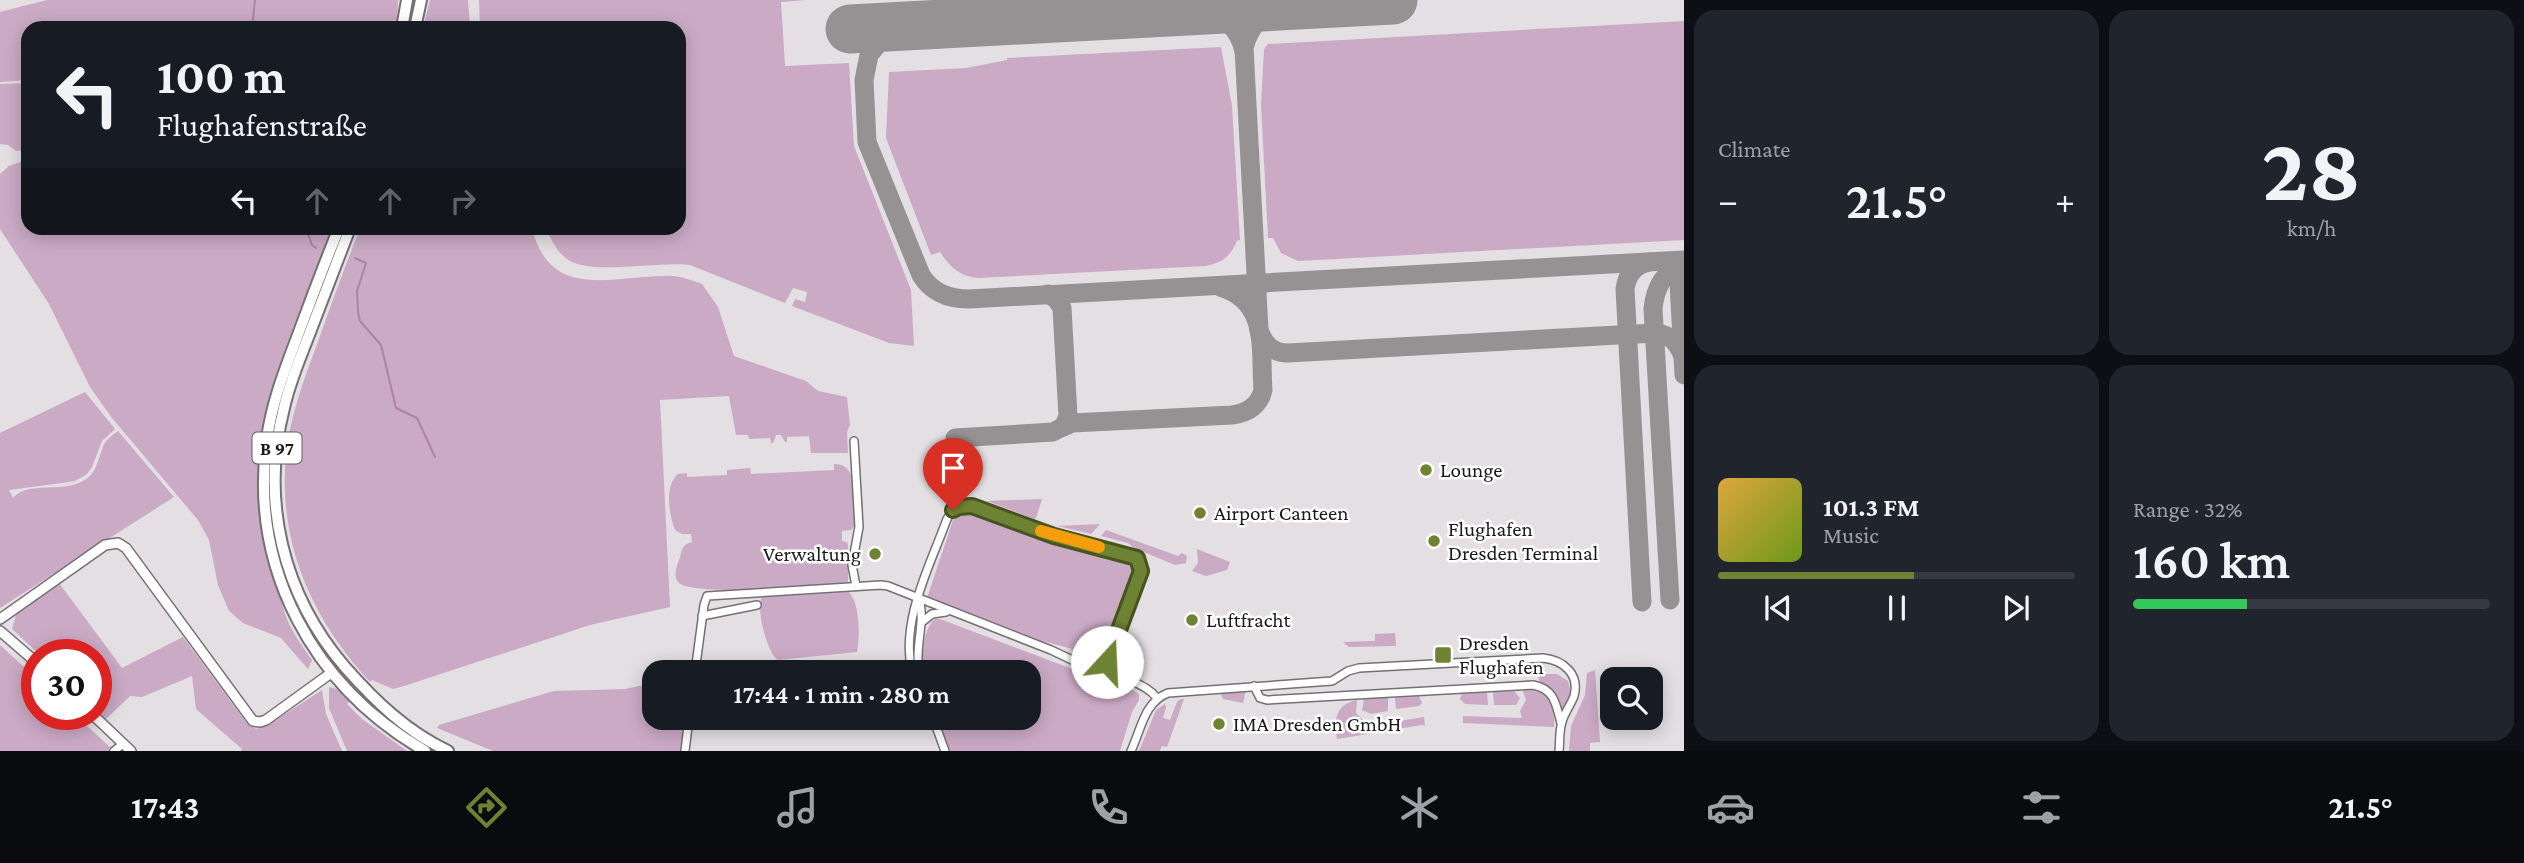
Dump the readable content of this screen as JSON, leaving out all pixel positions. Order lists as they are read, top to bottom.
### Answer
{
  "streets": {
    "main road": ["B 97"]
  },
  "places": {
    "other": [
      "Lounge",
      "Airport Canteen",
      "Flughafen Dresden Terminal",
      "Verwaltung",
      "Luftfracht",
      "IMA Dresden GmbH"
    ],
    "transit": ["Dresden Flughafen"]
  },
  "page": {
    "tile": [
      "Climate",
      ["28", "km/h"],
      ["Range · 32%", "160 km"]
    ],
    "turn": ["100 m", "Flughafenstraße"],
    "heat": ["−", "21.5°", "+"],
    "song": ["101.3 FM", "Music"],
    "limit": "30",
    "trip": "17:44 · 1 min · 280 m",
    "tabs": ["17:43", "21.5°"]
  }
}
